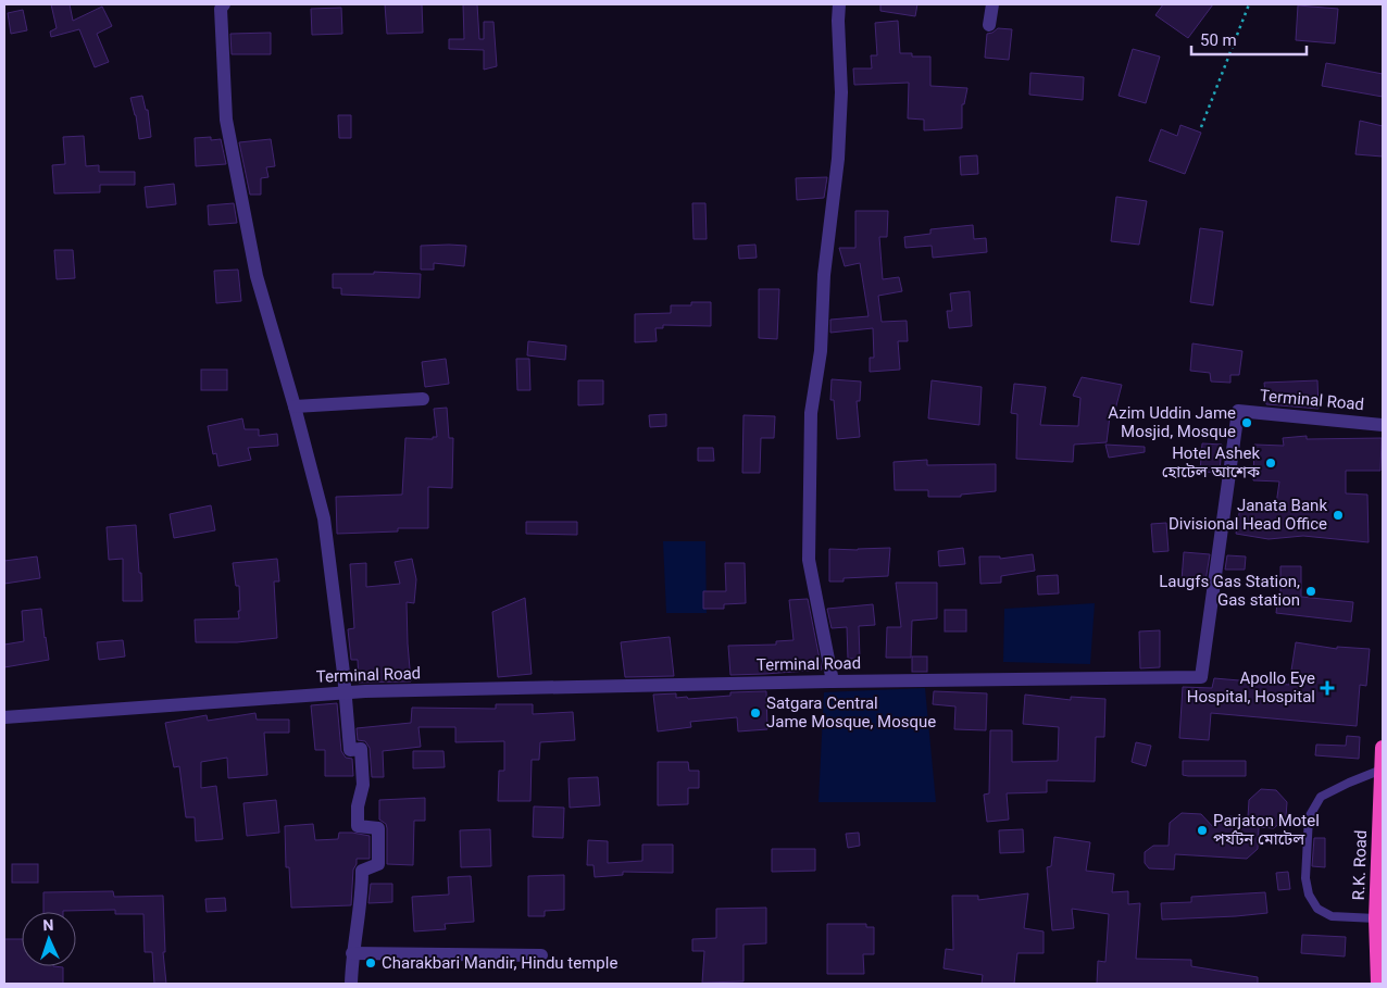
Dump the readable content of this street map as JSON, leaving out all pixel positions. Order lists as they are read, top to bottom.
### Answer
{
  "streets": {
    "highway": ["R.K. Road"],
    "street": ["Terminal Road"]
  },
  "places": {
    "other": [
      "Azim Uddin Jame Mosjid, Mosque",
      "Hotel Ashek হোটেল আশেক",
      "Janata Bank Divisional Head Office",
      "Laugfs Gas Station, Gas station",
      "Satgara Central Jame Mosque, Mosque",
      "Parjaton Motel পর্যটন মোটেল",
      "Charakbari Mandir, Hindu temple"
    ],
    "health": ["Apollo Eye Hospital, Hospital"]
  },
  "scale_bar": "50 m",
  "north": "top"
}
